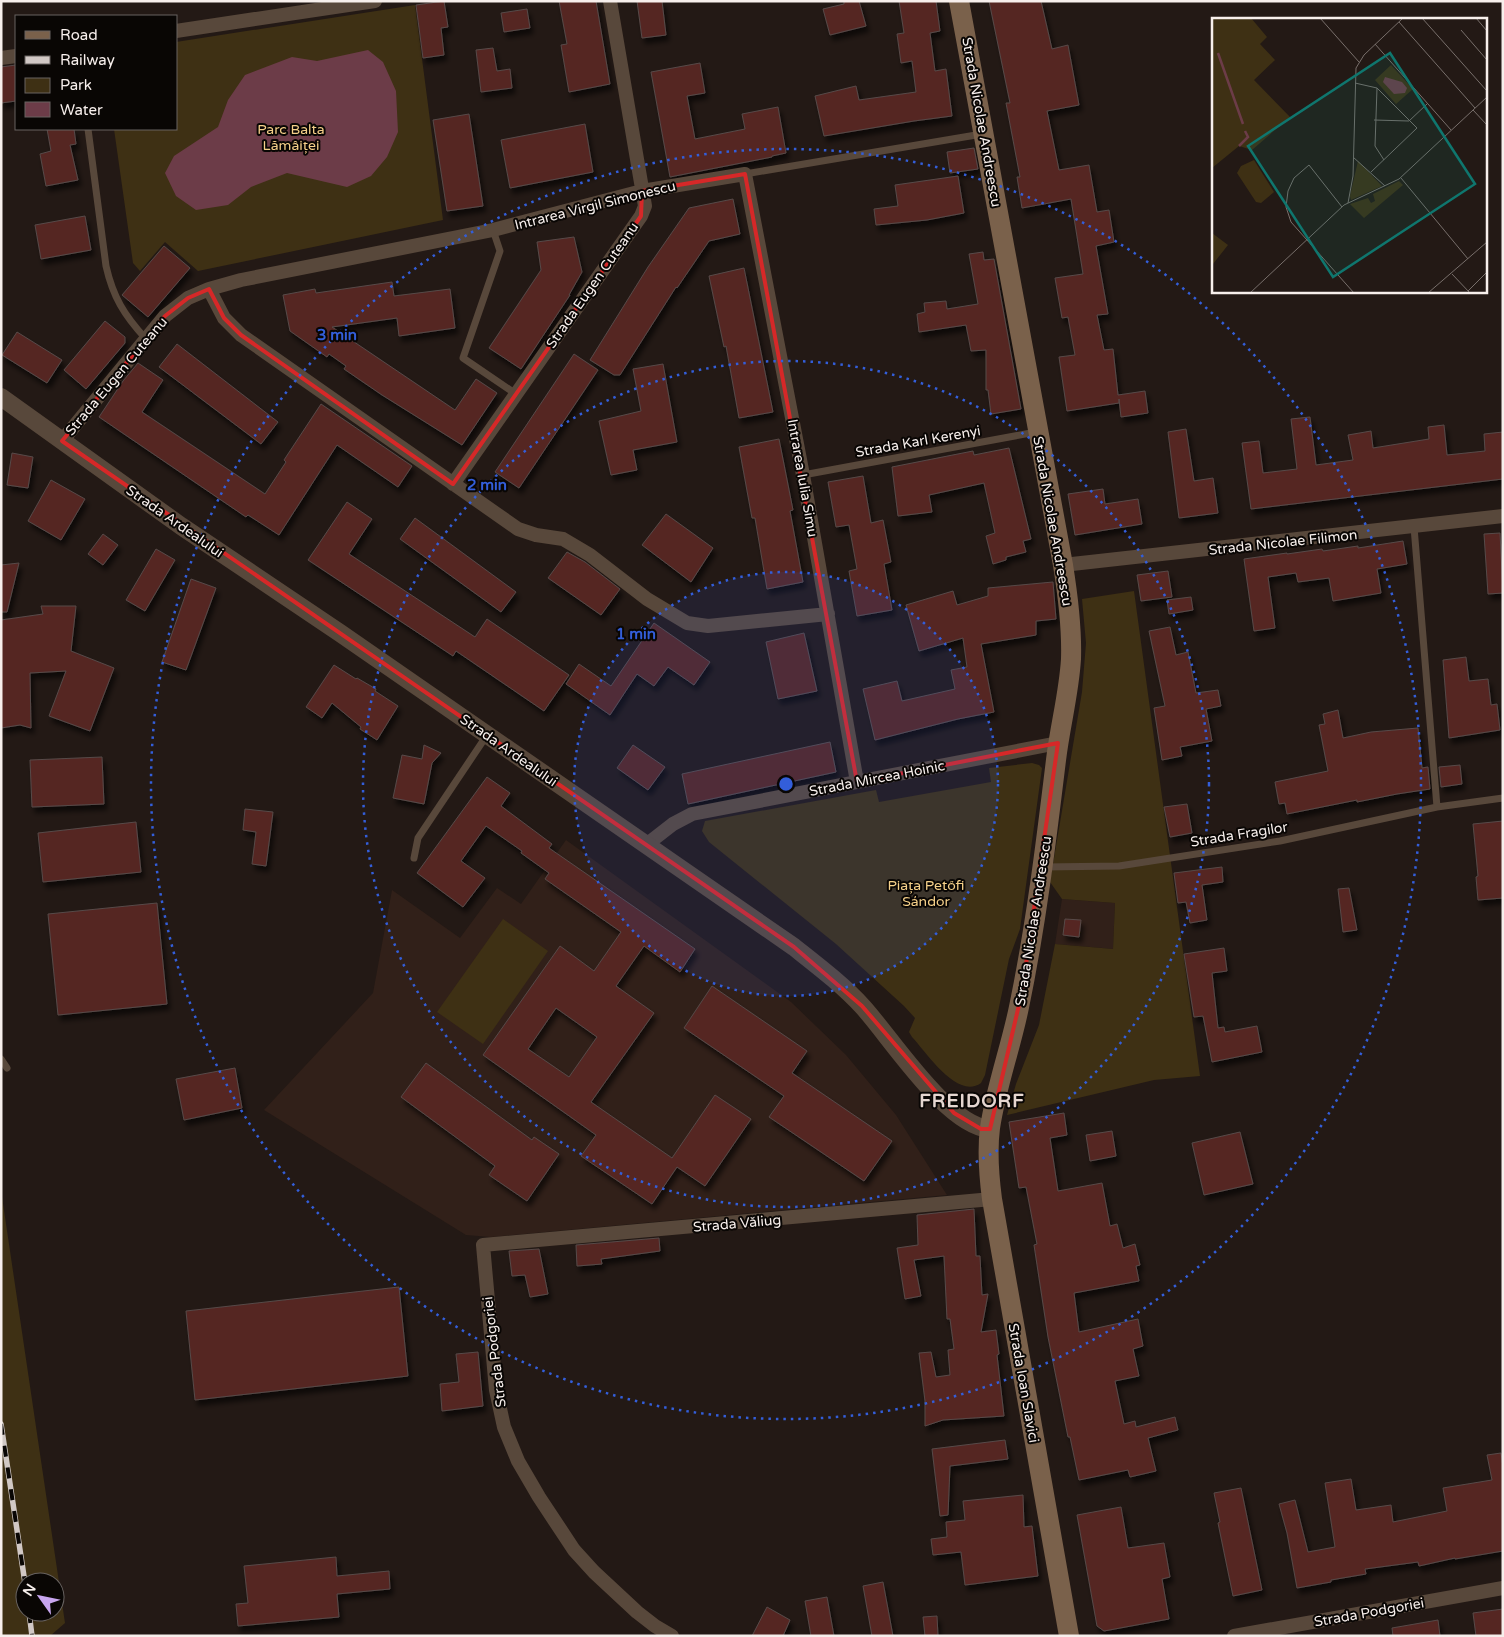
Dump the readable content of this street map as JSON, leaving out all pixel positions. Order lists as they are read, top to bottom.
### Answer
{
  "streets": {
    "main road": ["Strada Nicolae Andreescu", "Strada Ioan Slavici"],
    "street": [
      "Intrarea Virgil Simonescu",
      "Strada Eugen Cuteanu",
      "Intrarea Iulia Simu",
      "Strada Ardealului",
      "Strada Nicolae Filimon",
      "Strada Mircea Hoinic",
      "Strada Văliug",
      "Strada Podgoriei"
    ],
    "lane": ["Strada Karl Kerenyi", "Strada Fragilor"]
  },
  "crossings": [
    ["Strada Nicolae Andreescu", "Intrarea Virgil Simonescu"],
    ["Strada Nicolae Andreescu", "Strada Karl Kerenyi"],
    ["Strada Nicolae Andreescu", "Strada Ardealului"],
    ["Strada Nicolae Andreescu", "Strada Nicolae Filimon"],
    ["Strada Nicolae Andreescu", "Strada Mircea Hoinic"],
    ["Strada Nicolae Andreescu", "Strada Fragilor"],
    ["Strada Nicolae Andreescu", "Strada Ioan Slavici"],
    ["Intrarea Virgil Simonescu", "Strada Eugen Cuteanu"],
    ["Intrarea Virgil Simonescu", "Intrarea Iulia Simu"],
    ["Strada Eugen Cuteanu", "Strada Ardealului"],
    ["Strada Karl Kerenyi", "Intrarea Iulia Simu"],
    ["Intrarea Iulia Simu", "Strada Mircea Hoinic"],
    ["Strada Ardealului", "Strada Mircea Hoinic"],
    ["Strada Ardealului", "Strada Ioan Slavici"],
    ["Strada Văliug", "Strada Podgoriei"],
    ["Strada Văliug", "Strada Ioan Slavici"]
  ],
  "districts": ["FREIDORF"],
  "parks": ["Parc Balta Lămâiței", "Piața Petőfi Sándor"],
  "legend": [
    "Road",
    "Railway",
    "Park",
    "Water"
  ],
  "north": "top left",
  "rings": ["3 min", "2 min", "1 min"]
}
